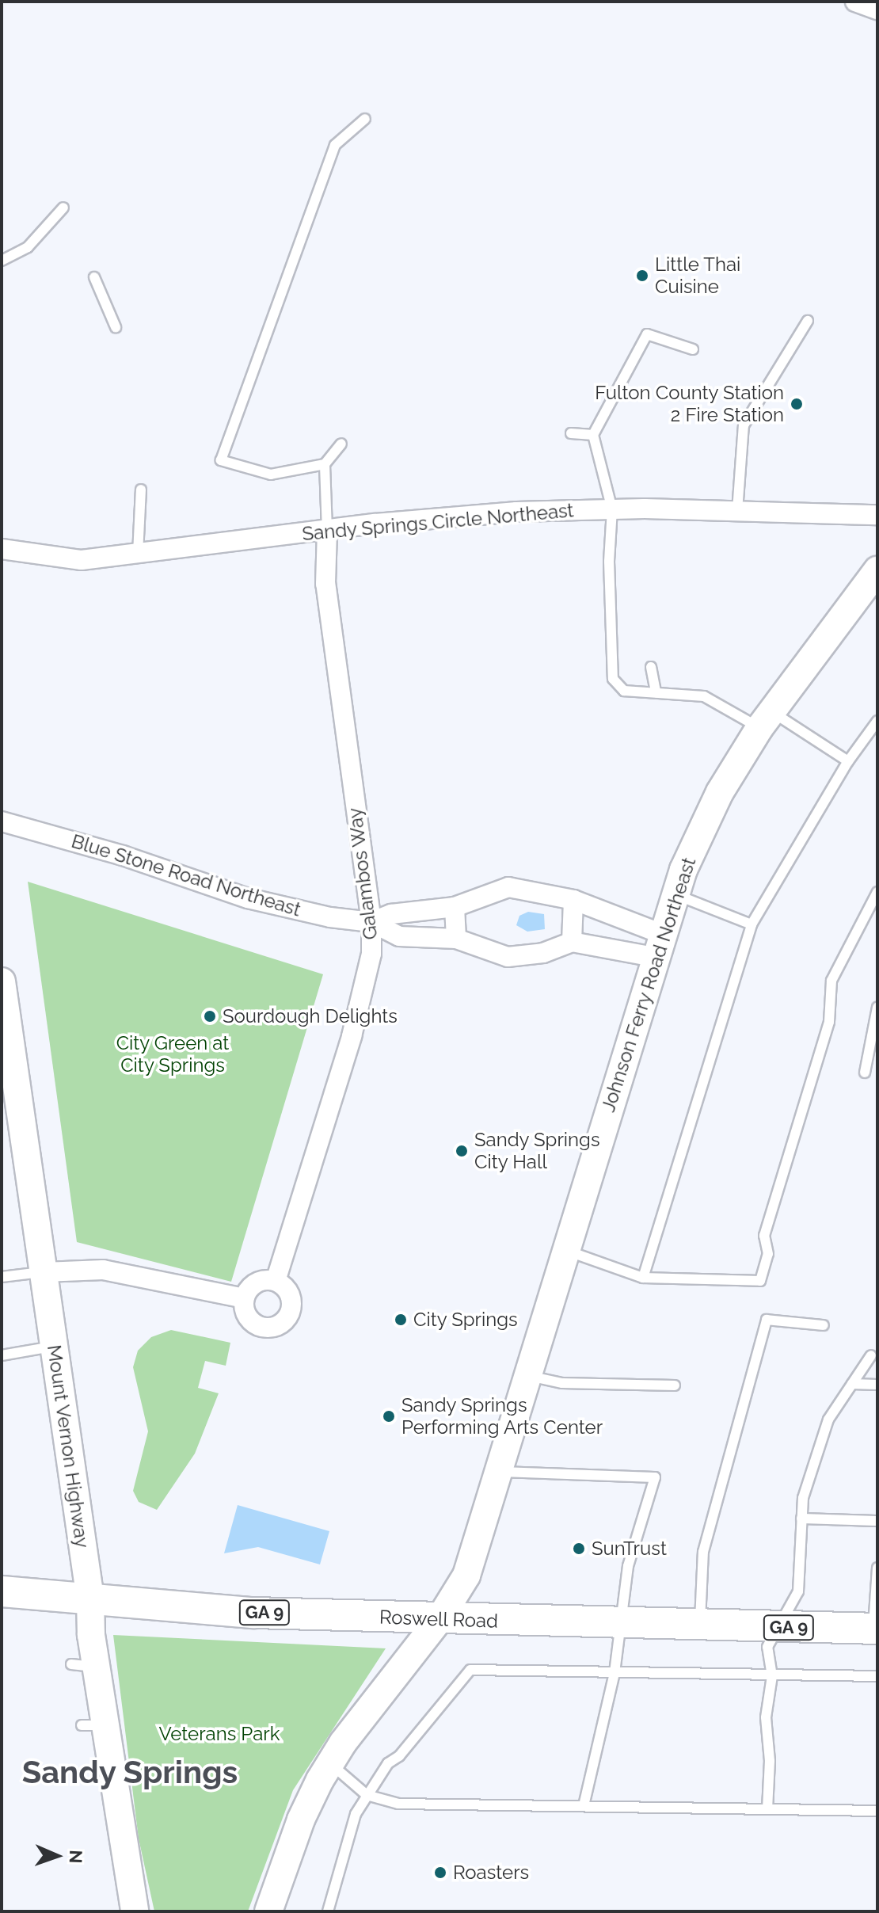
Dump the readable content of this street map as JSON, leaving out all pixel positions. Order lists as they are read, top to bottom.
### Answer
{
  "streets": {
    "main road": ["GA 9", "Roswell Road"],
    "street": [
      "Sandy Springs Circle Northeast",
      "Galambos Way",
      "Blue Stone Road Northeast",
      "Johnson Ferry Road Northeast",
      "Mount Vernon Highway"
    ]
  },
  "crossings": [
    ["Sandy Springs Circle Northeast", "Galambos Way"],
    ["Galambos Way", "Blue Stone Road Northeast"],
    ["Blue Stone Road Northeast", "Johnson Ferry Road Northeast"],
    ["Johnson Ferry Road Northeast", "Roswell Road"],
    ["Mount Vernon Highway", "Roswell Road"]
  ],
  "districts": ["Sandy Springs"],
  "parks": ["City Green at City Springs", "Veterans Park"],
  "places": [
    "Little Thai Cuisine",
    "Fulton County Station 2 Fire Station",
    "Sourdough Delights",
    "Sandy Springs City Hall",
    "City Springs",
    "Sandy Springs Performing Arts Center",
    "SunTrust",
    "Roasters"
  ],
  "north": "right"
}
